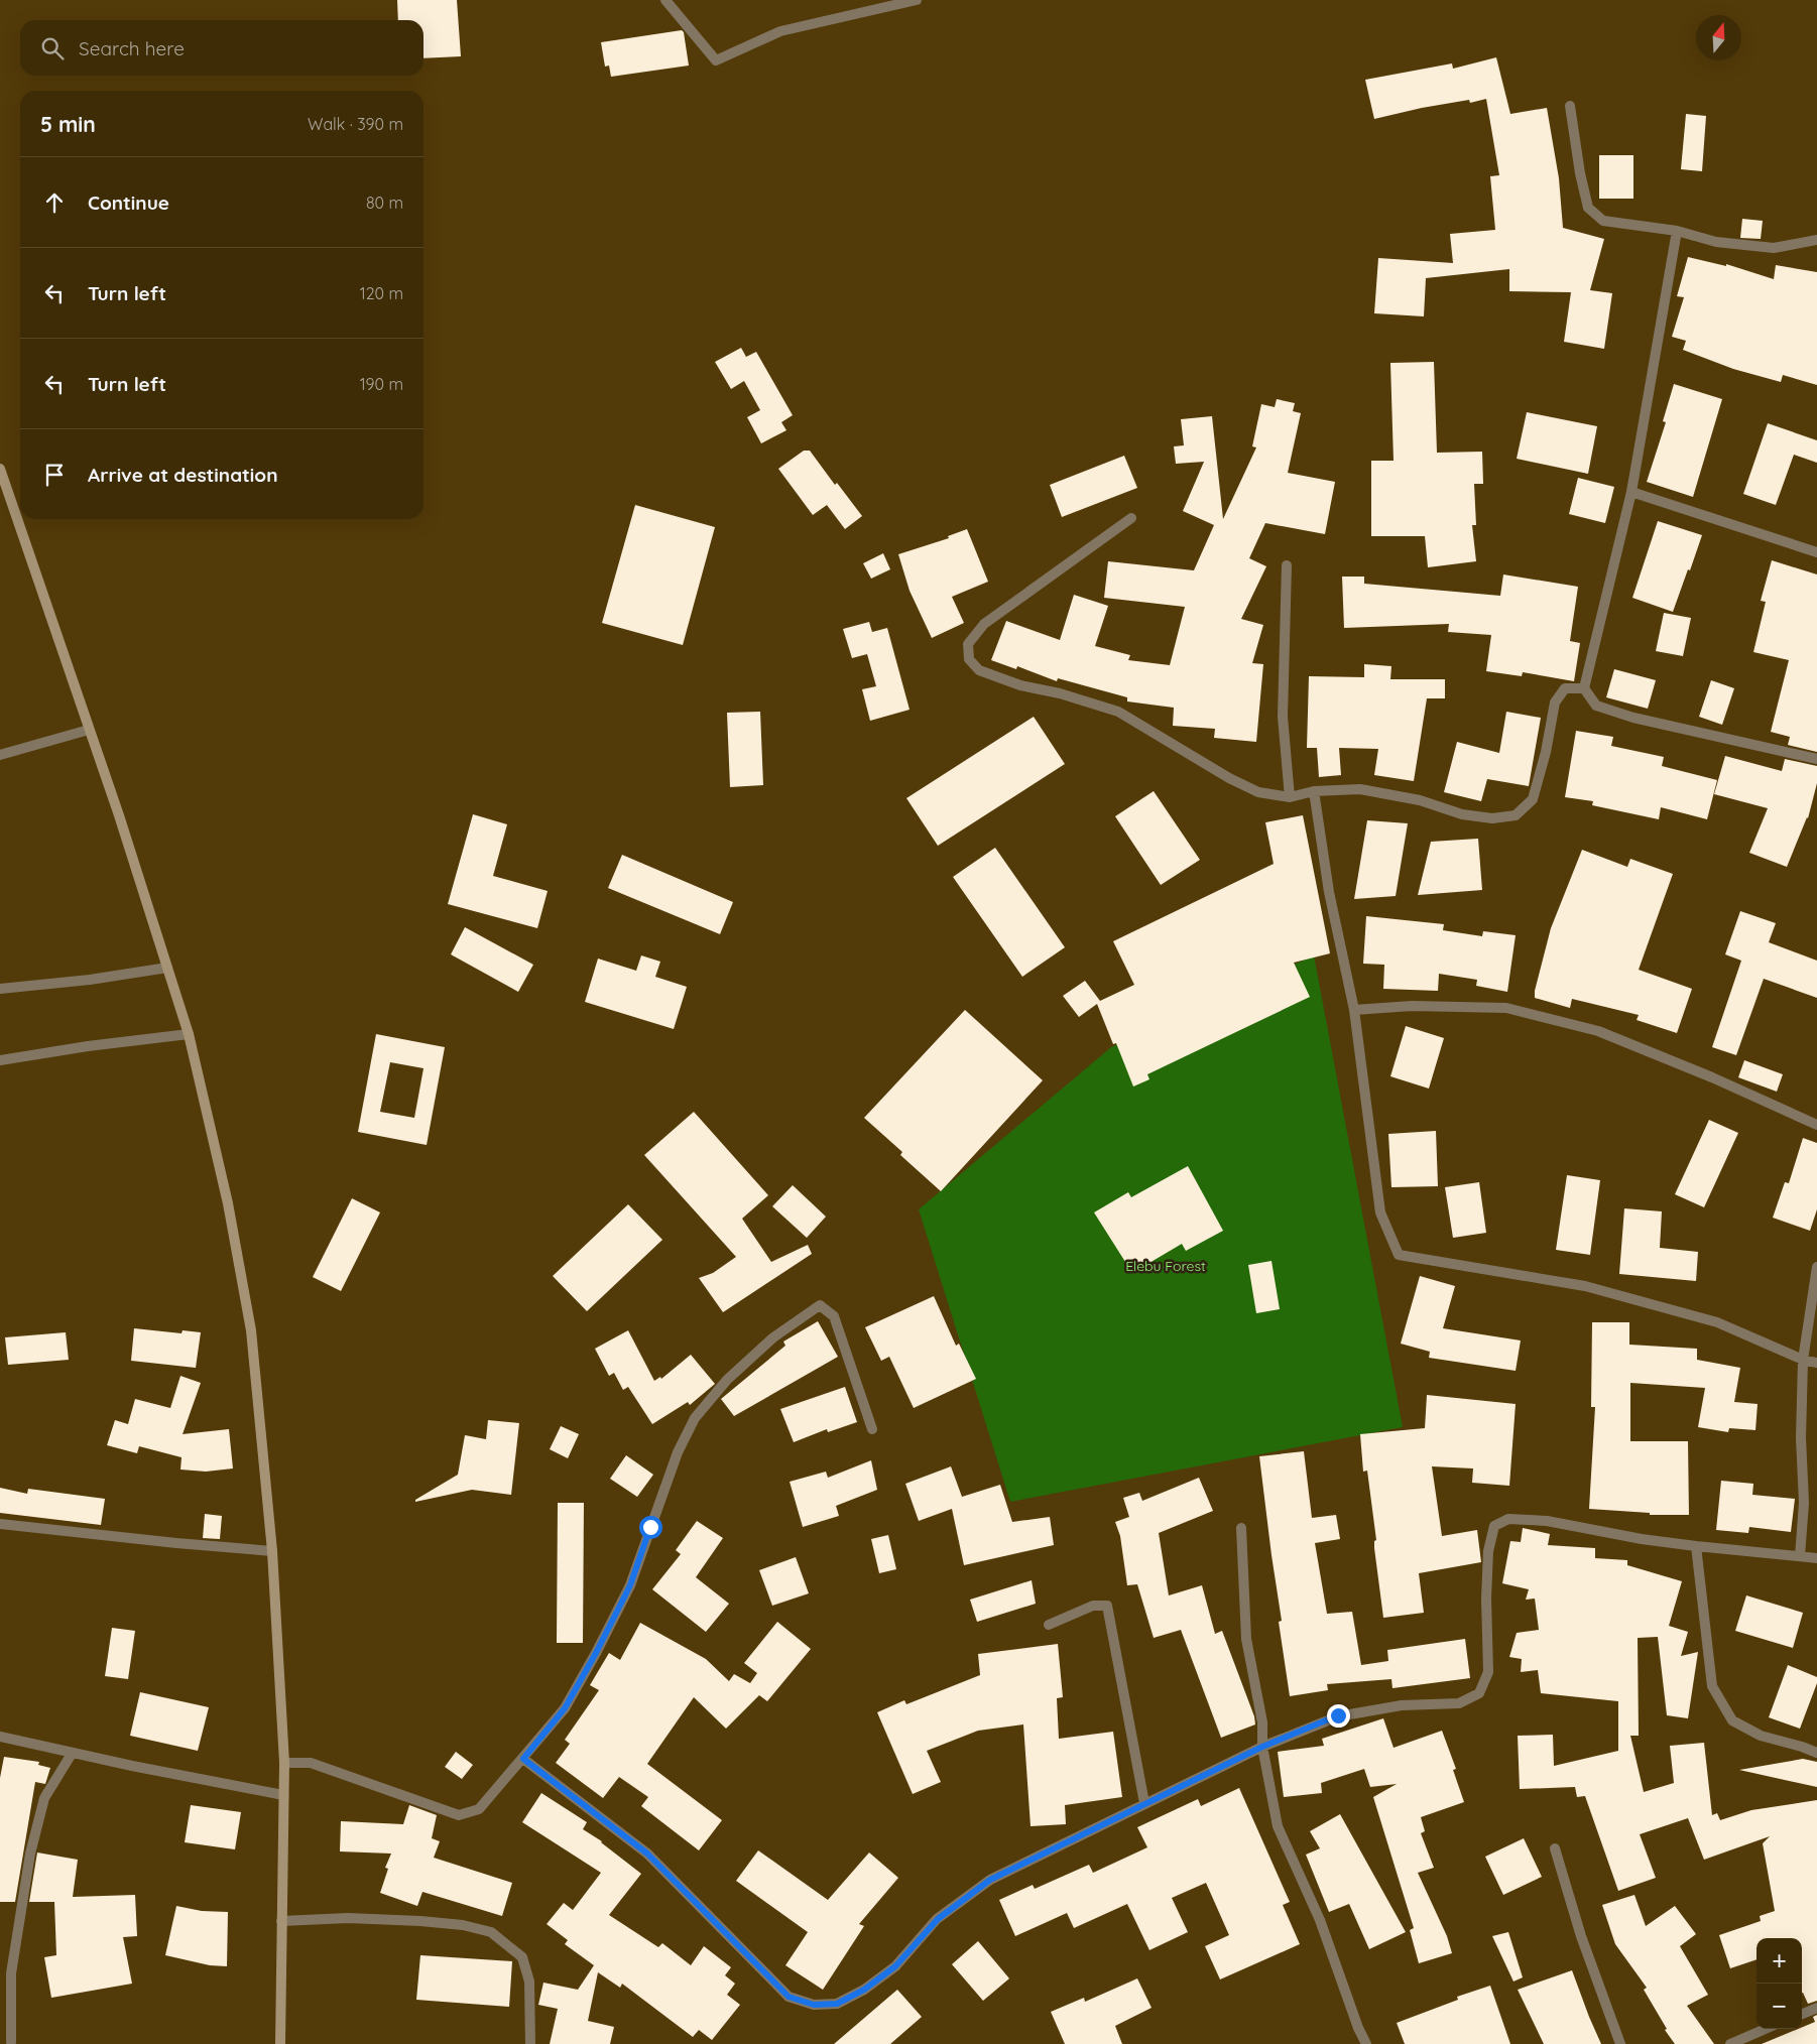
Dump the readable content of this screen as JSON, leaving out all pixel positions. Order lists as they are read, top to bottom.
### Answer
{
  "parks": ["Elebu Forest"],
  "north": "top",
  "page": {
    "search": "Search here",
    "heading": ["5 min", "Walk · 390 m"],
    "list": [
      ["Continue", "80 m"],
      ["Turn left", "120 m"],
      ["Turn left", "190 m"],
      "Arrive at destination"
    ],
    "map_buttons": ["+", "−"]
  }
}
